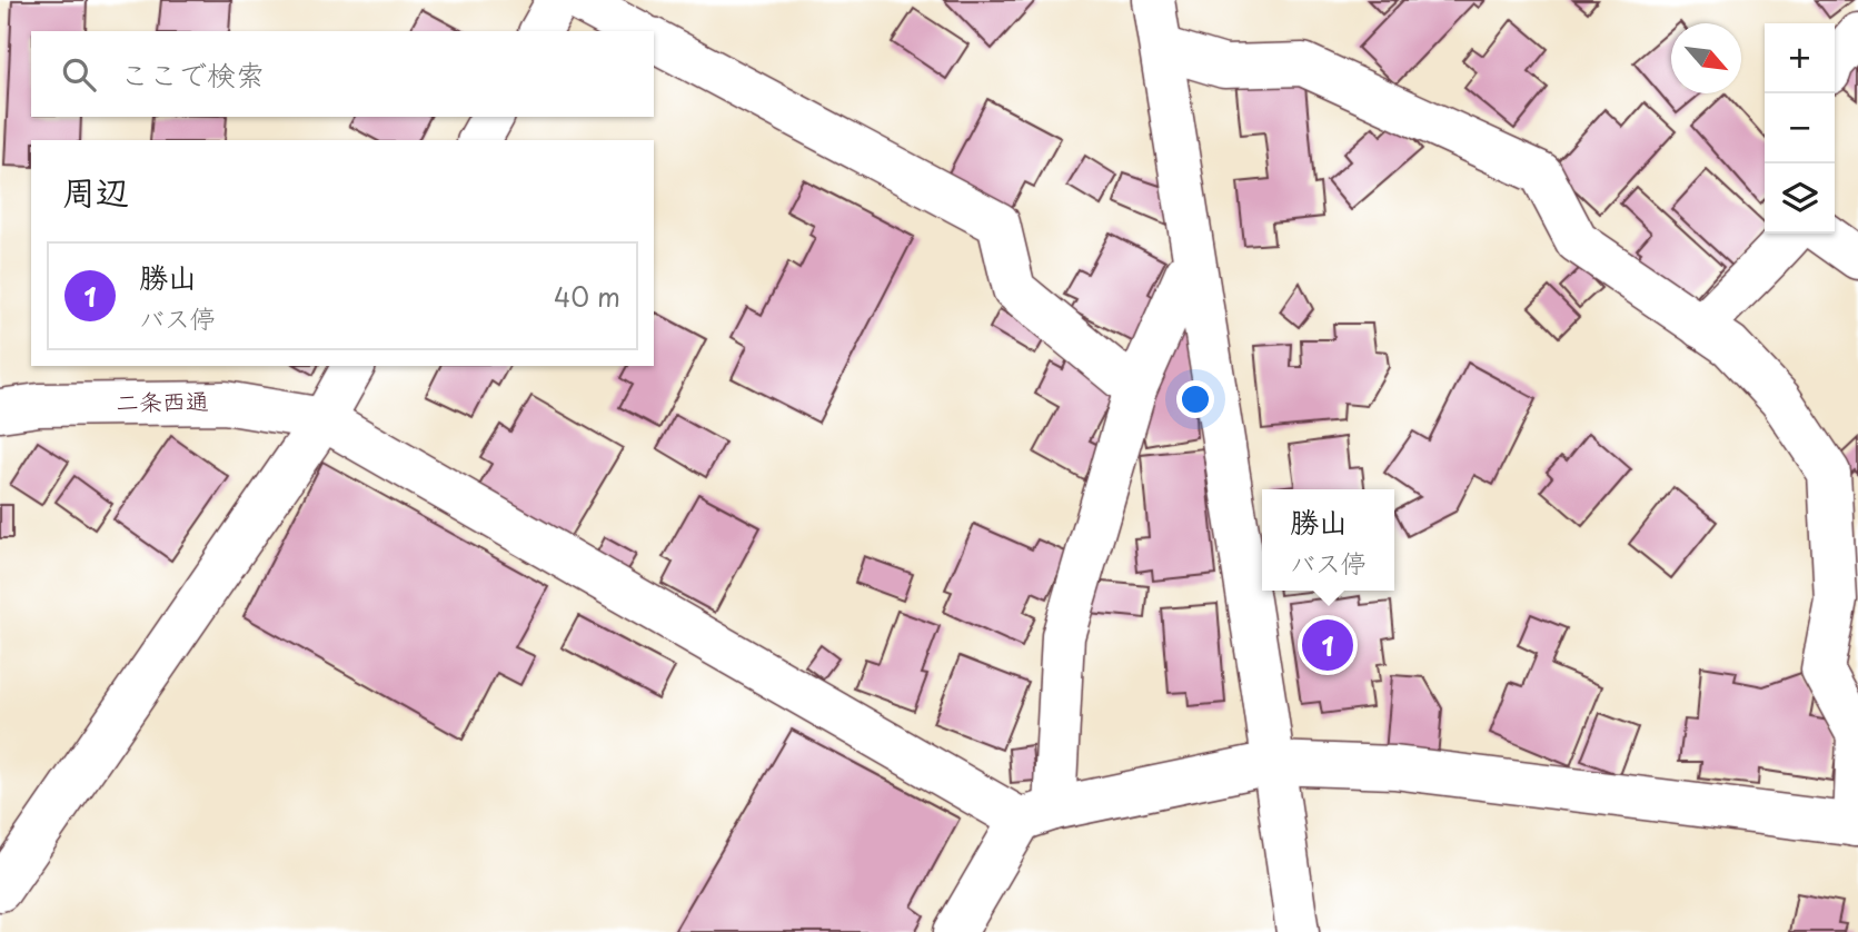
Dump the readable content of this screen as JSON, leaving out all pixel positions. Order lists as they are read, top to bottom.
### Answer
{
  "streets": {
    "street": ["二条西通"]
  },
  "north": "bottom right",
  "page": {
    "map_buttons": ["+", "−"],
    "search": "ここで検索",
    "heading": "周辺",
    "list": [
      {
        "mark": "1",
        "name": "勝山",
        "note": "バス停",
        "value": "40 m"
      }
    ],
    "popup": ["勝山", "バス停"],
    "pins": "1"
  }
}
